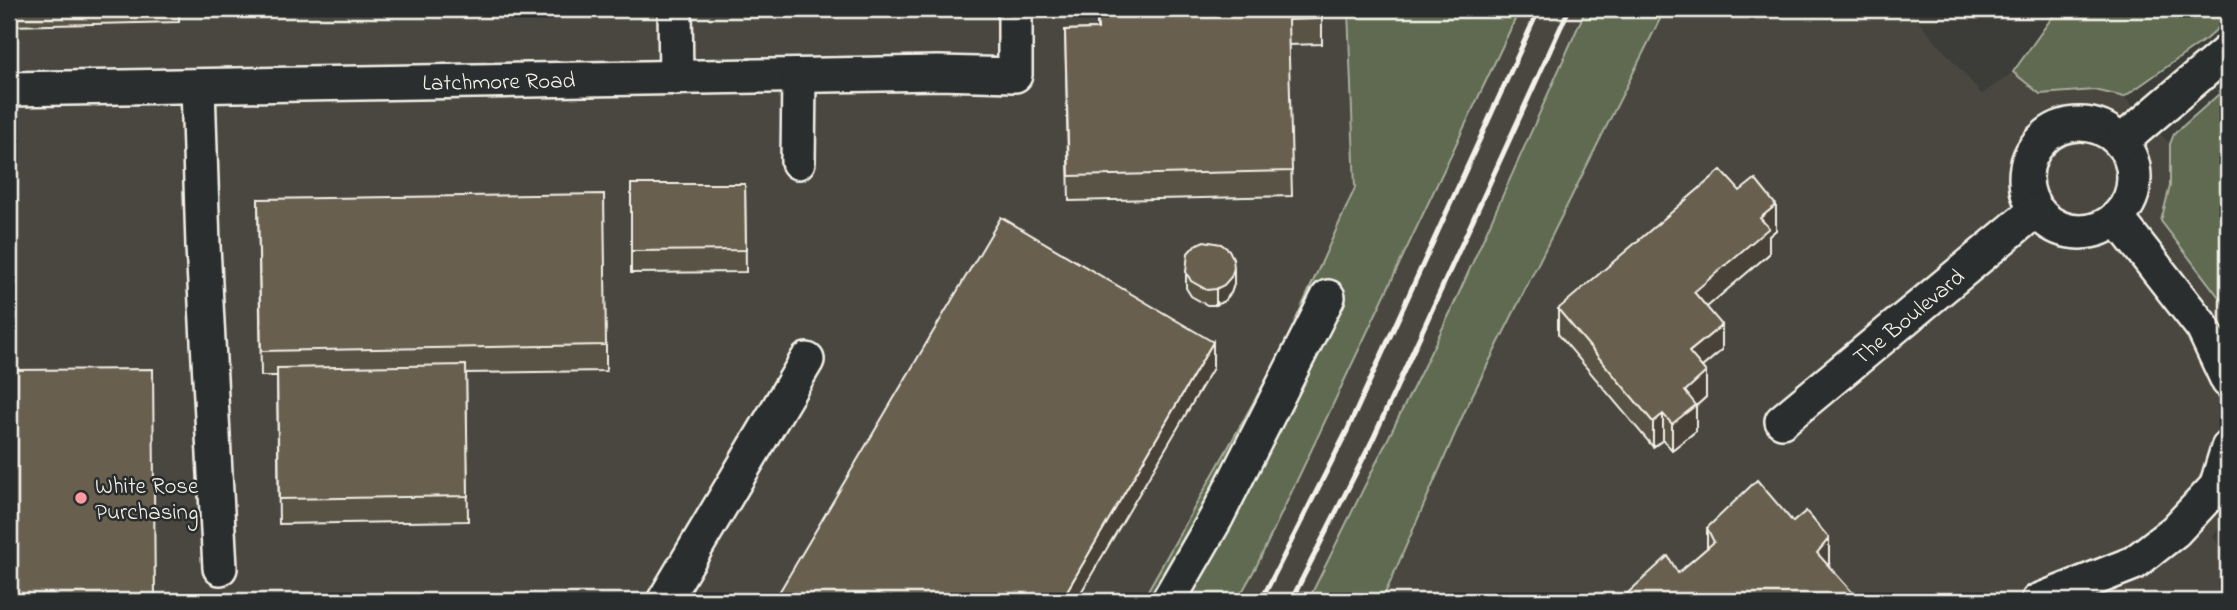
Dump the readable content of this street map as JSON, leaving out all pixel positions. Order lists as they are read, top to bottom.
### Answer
{
  "streets": {
    "street": ["Latchmore Road", "The Boulevard"]
  },
  "places": ["White Rose Purchasing"]
}
